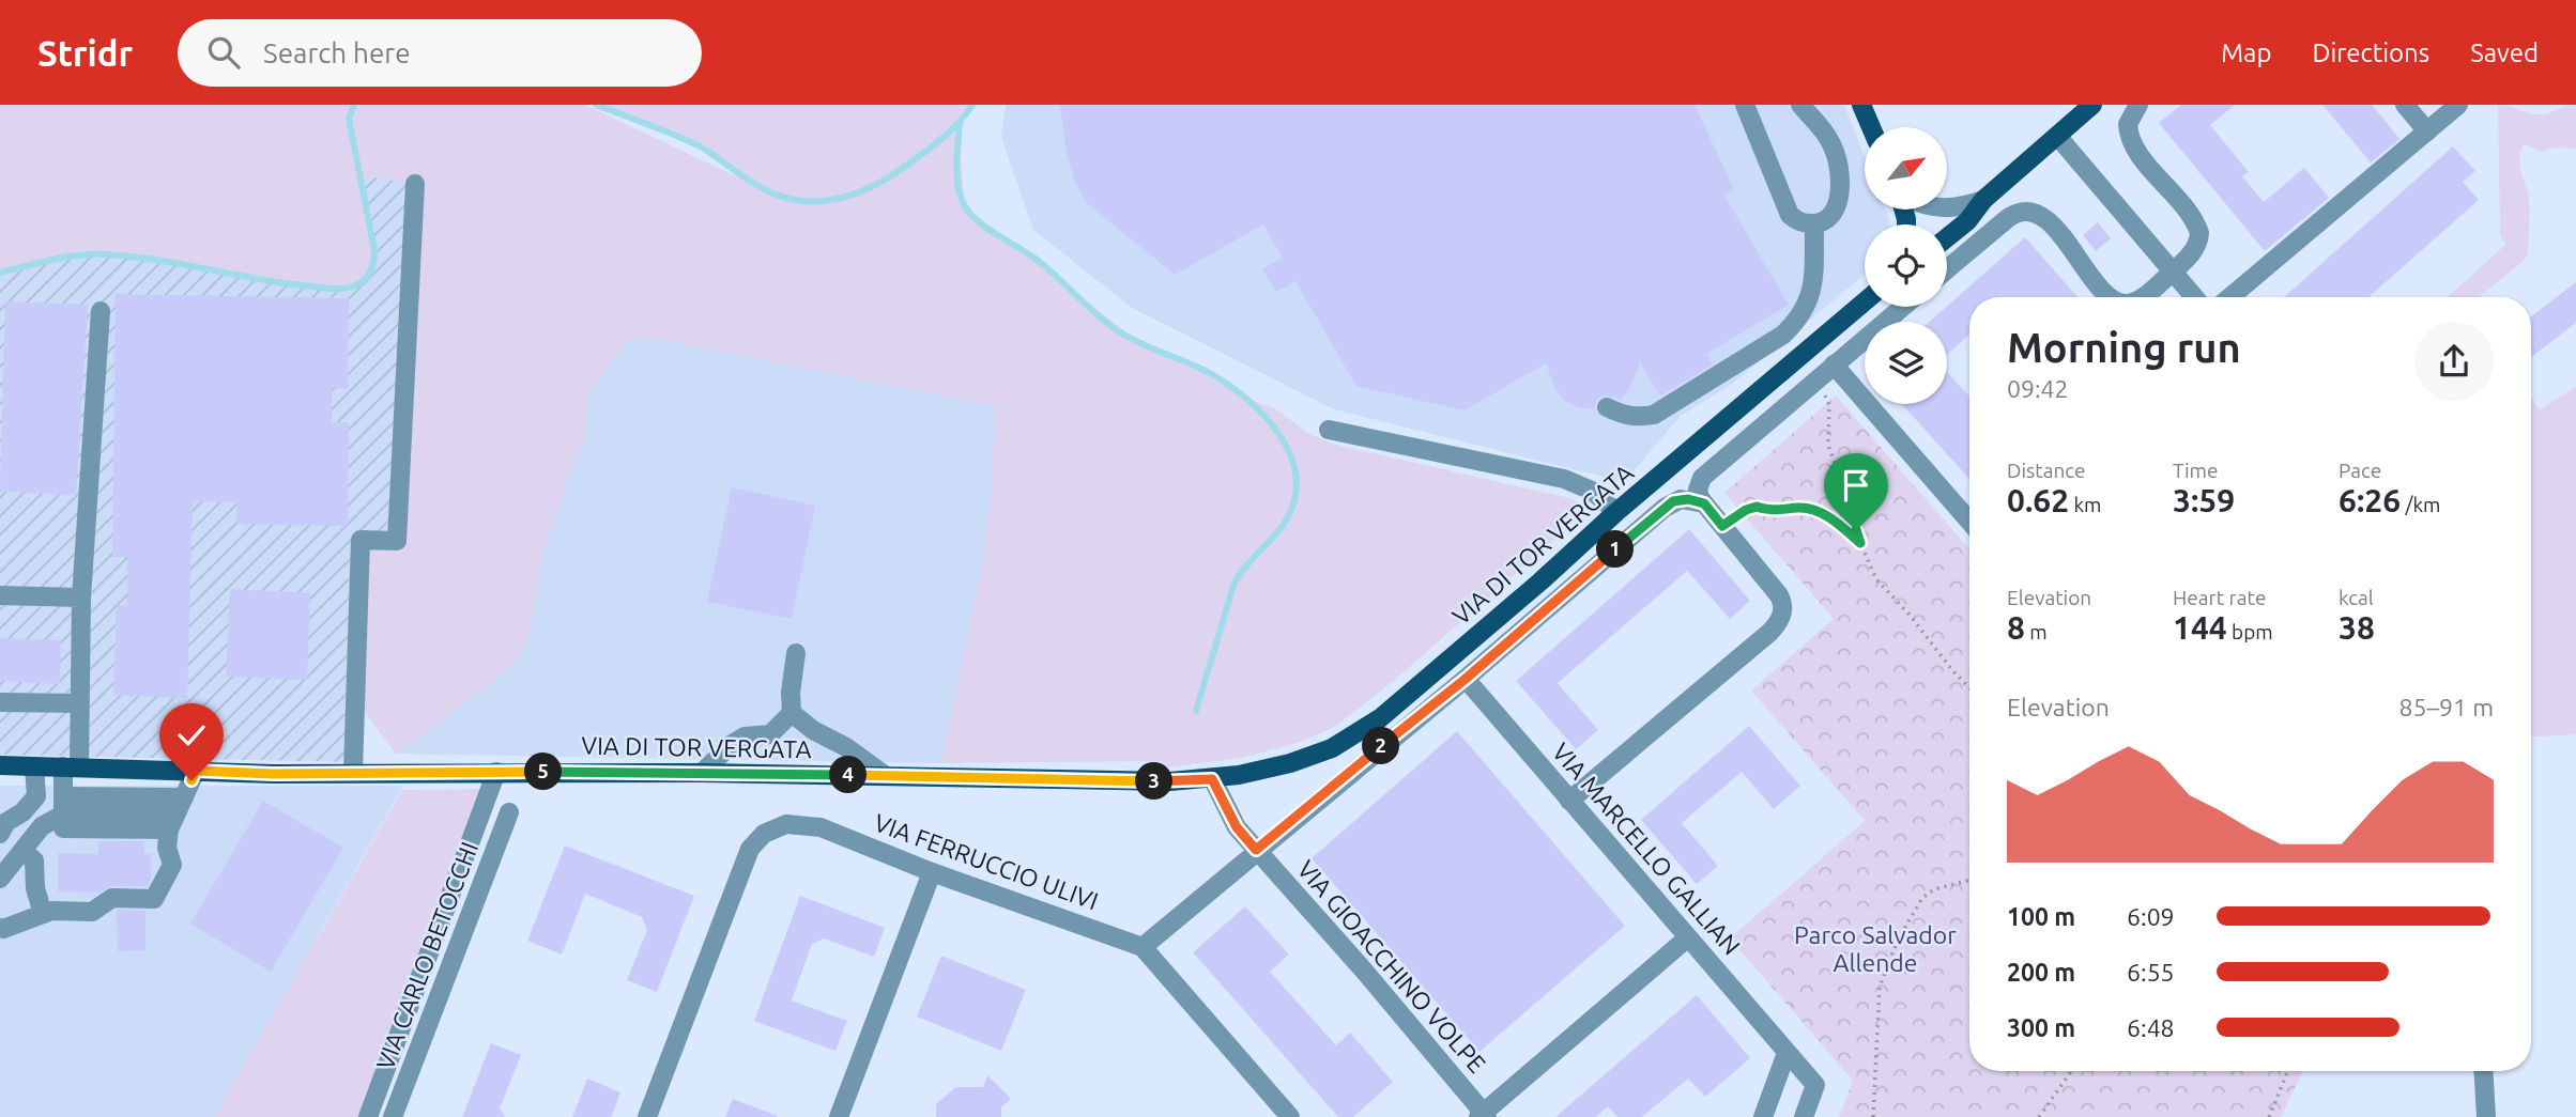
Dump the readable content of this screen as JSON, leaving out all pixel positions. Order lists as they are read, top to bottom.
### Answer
{
  "streets": {
    "main road": ["VIA DI TOR VERGATA"],
    "street": [
      "VIA MARCELLO GALLIAN",
      "VIA FERRUCCIO ULIVI",
      "VIA CARLO BETOCCHI",
      "VIA GIOACCHINO VOLPE"
    ]
  },
  "crossings": [
    ["VIA DI TOR VERGATA", "VIA MARCELLO GALLIAN"],
    ["VIA DI TOR VERGATA", "VIA FERRUCCIO ULIVI"],
    ["VIA DI TOR VERGATA", "VIA GIOACCHINO VOLPE"]
  ],
  "parks": ["Parco Salvador Allende"],
  "north": "top right",
  "page": {
    "header": "Stridr",
    "search": "Search here",
    "nav": ["Map", "Directions", "Saved"],
    "heading": ["Morning run", "09:42"],
    "stats": [
      ["Distance", "0.62 km"],
      ["Time", "3:59"],
      ["Pace", "6:26 /km"],
      ["Elevation", "8 m"],
      ["Heart rate", "144 bpm"],
      ["kcal", "38"]
    ],
    "pins": [
      "1",
      "2",
      "5",
      "4",
      "3"
    ],
    "chart": ["Elevation", "85–91 m"],
    "list": [
      {
        "name": "100 m",
        "note": "6:09"
      },
      {
        "name": "200 m",
        "note": "6:55"
      },
      {
        "name": "300 m",
        "note": "6:48"
      }
    ]
  }
}
